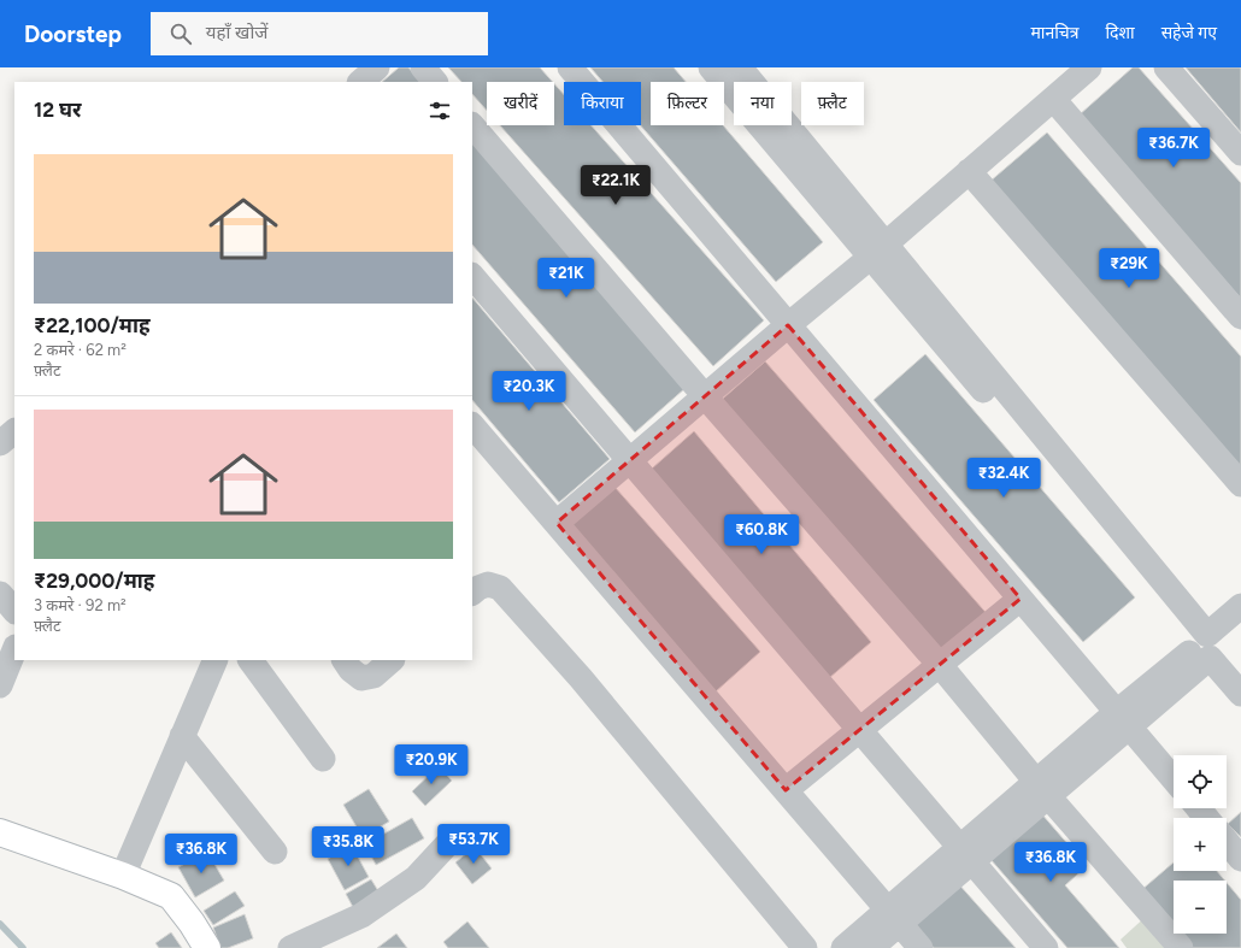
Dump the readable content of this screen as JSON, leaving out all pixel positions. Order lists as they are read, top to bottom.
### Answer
{
  "page": {
    "header": "Doorstep",
    "search": "यहाँ खोजें",
    "nav": ["मानचित्र", "दिशा", "सहेजे गए"],
    "chip": [
      "खरीदें",
      "किराया",
      "फ़िल्टर",
      "नया",
      "फ़्लैट"
    ],
    "heading": "12 घर",
    "price": [
      "₹36.7K",
      "₹22.1K",
      "₹29K",
      "₹21K",
      "₹20.3K",
      "₹32.4K",
      "₹60.8K",
      "₹20.9K",
      "₹53.7K",
      "₹35.8K",
      "₹36.8K",
      "₹36.8K"
    ],
    "list": [
      {
        "name": "₹22,100/माह",
        "note": "2 कमरे · 62 m² · फ़्लैट"
      },
      {
        "name": "₹29,000/माह",
        "note": "3 कमरे · 92 m² · फ़्लैट"
      }
    ],
    "map_buttons": ["+", "−"]
  }
}
